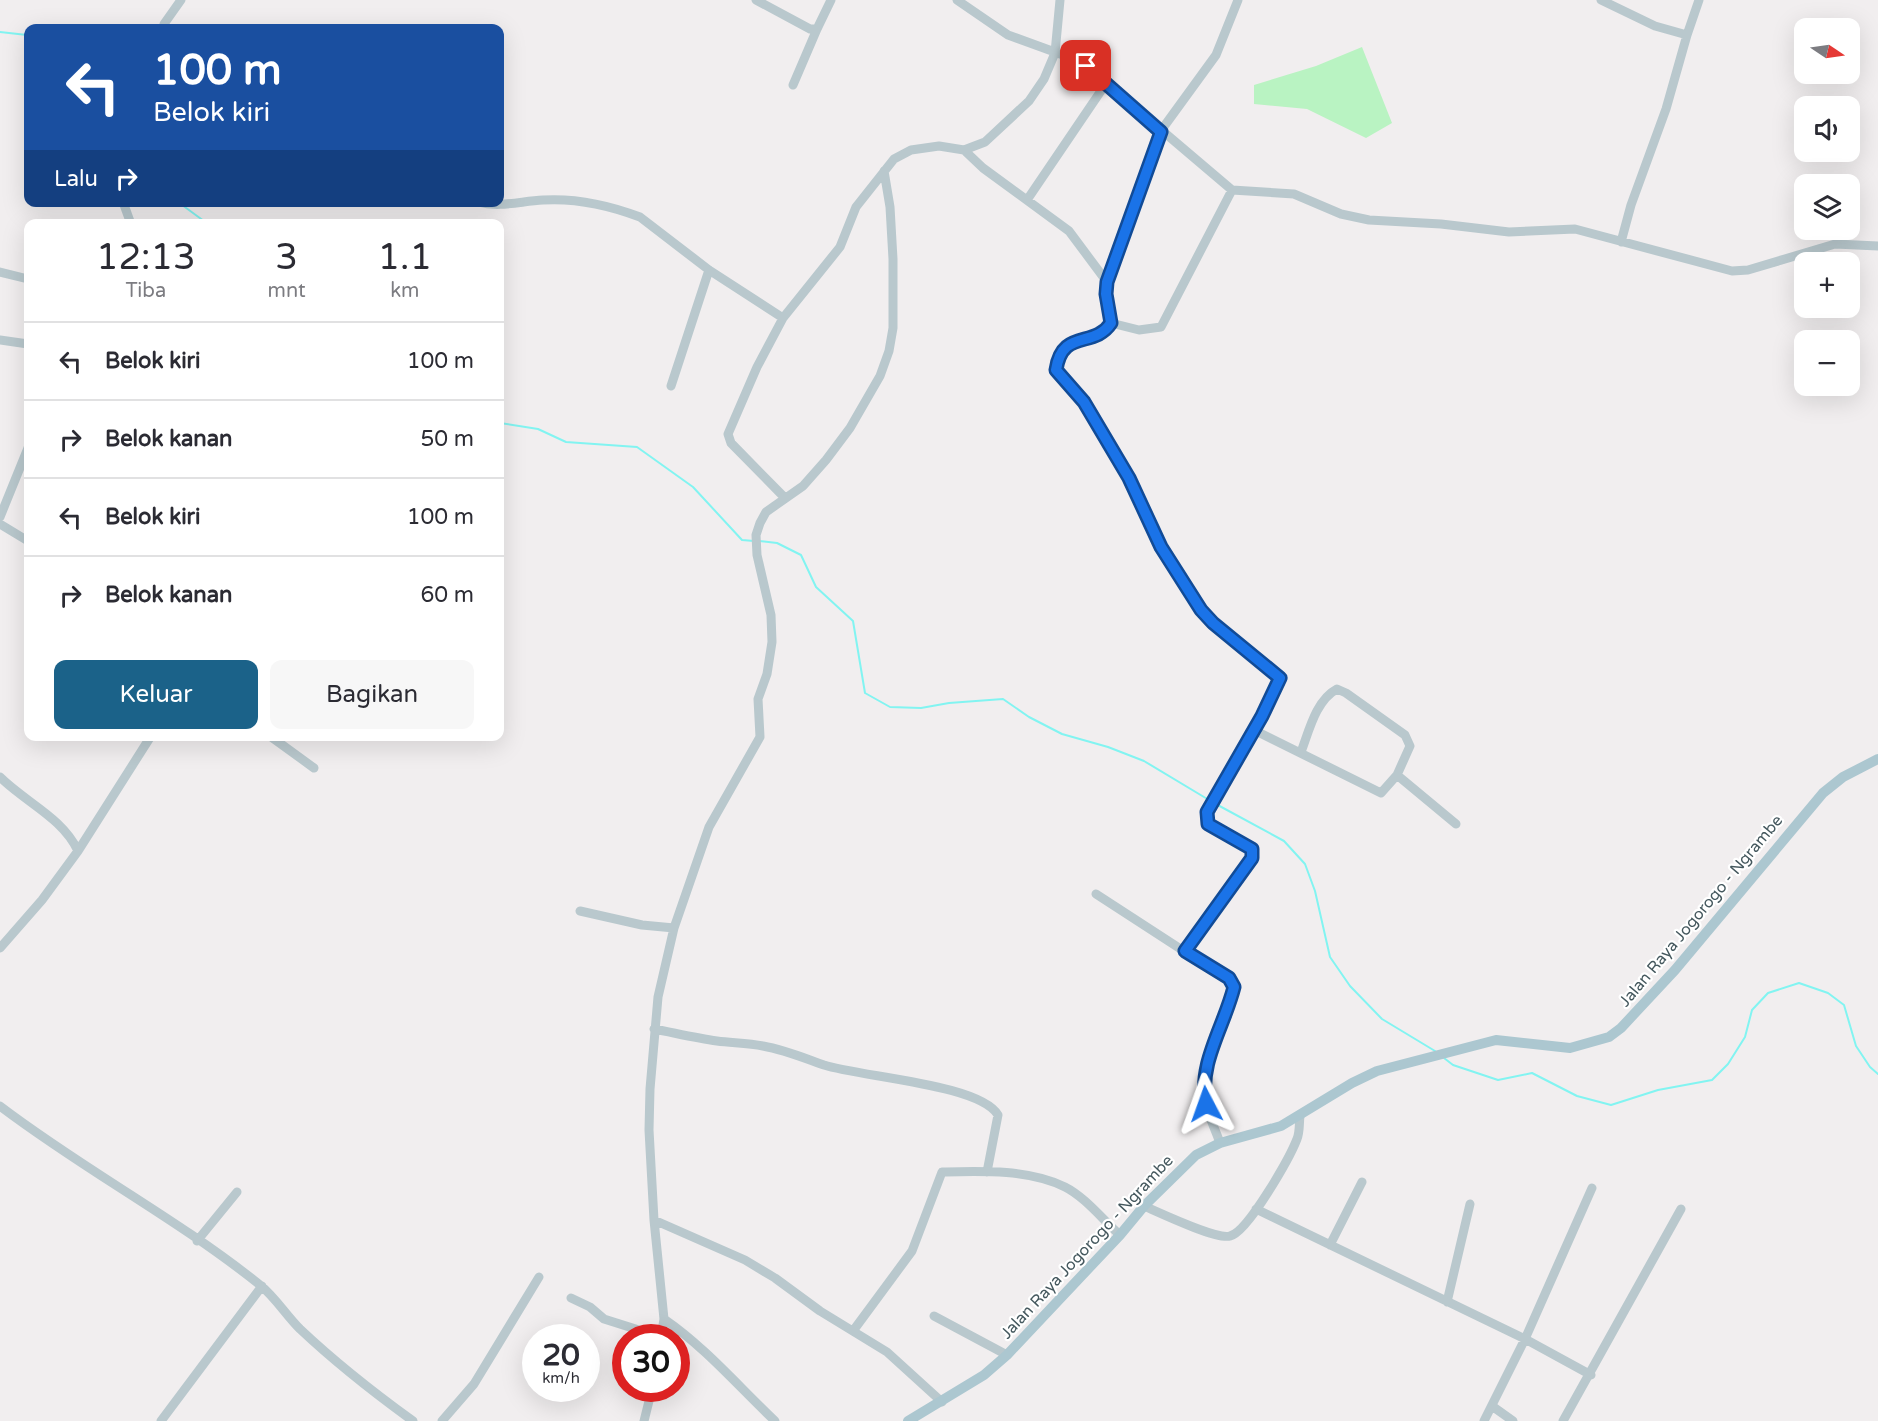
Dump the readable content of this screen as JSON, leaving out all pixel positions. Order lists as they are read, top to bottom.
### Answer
{
  "streets": {
    "main road": ["Jalan Raya Jogorogo - Ngrambe"]
  },
  "north": "right",
  "page": {
    "map_buttons": ["+", "−"],
    "turn": ["100 m", "Belok kiri"],
    "then": "Lalu",
    "eta": [
      "12:13",
      "Tiba",
      "3",
      "mnt",
      "1.1",
      "km"
    ],
    "list": [
      {
        "name": "Belok kiri",
        "value": "100 m"
      },
      {
        "name": "Belok kanan",
        "value": "50 m"
      },
      {
        "name": "Belok kiri",
        "value": "100 m"
      },
      {
        "name": "Belok kanan",
        "value": "60 m"
      }
    ],
    "buttons": ["Keluar", "Bagikan"],
    "speed": "20 km/h",
    "limit": "30"
  }
}
